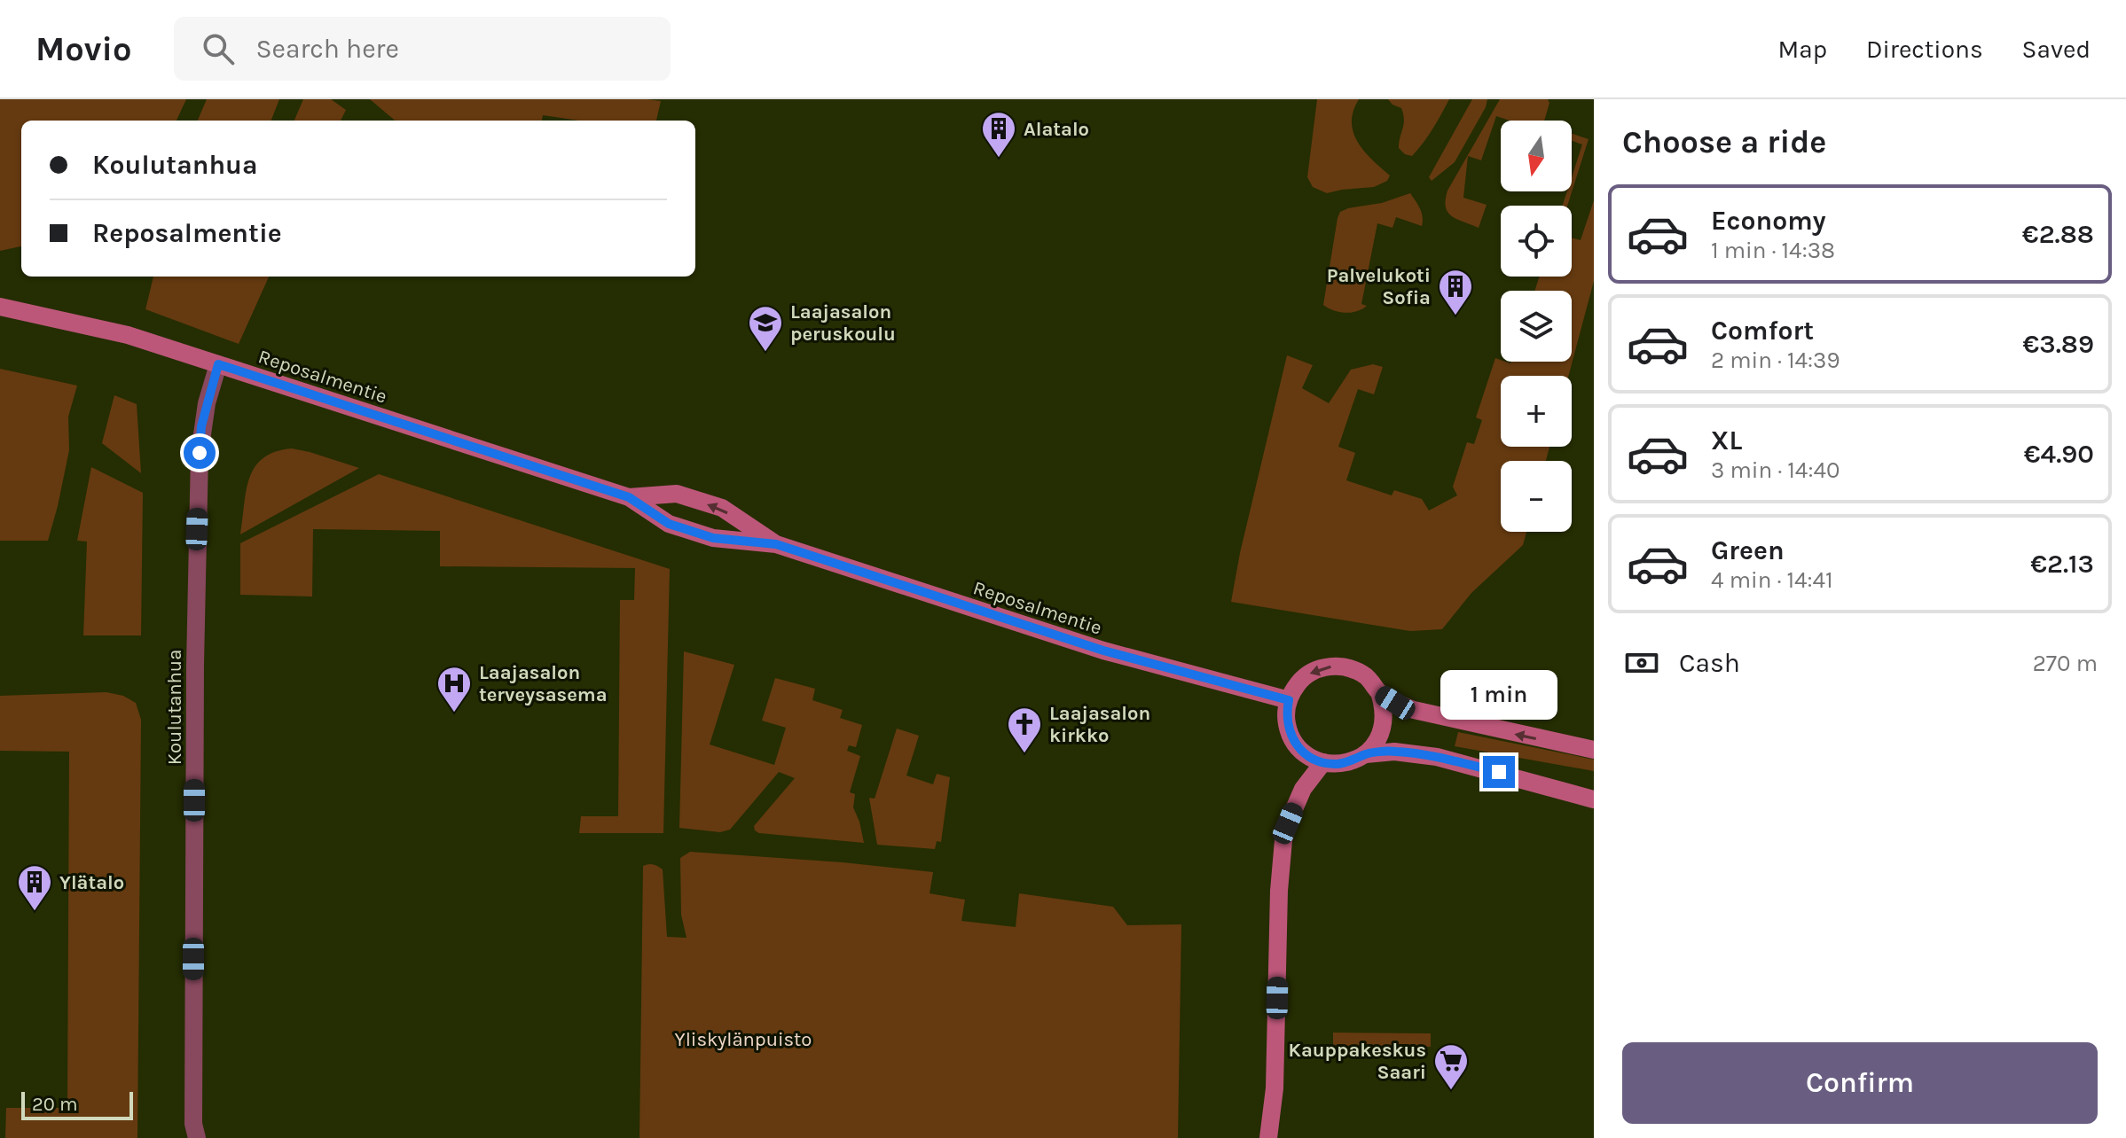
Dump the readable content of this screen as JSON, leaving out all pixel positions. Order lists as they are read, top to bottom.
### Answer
{
  "streets": {
    "street": ["Reposalmentie", "Koulutanhua"]
  },
  "crossings": [
    ["Reposalmentie", "Koulutanhua"]
  ],
  "parks": ["Yliskylänpuisto"],
  "places": {
    "building": ["Alatalo", "Palvelukoti Sofia", "Ylätalo"],
    "school or university": ["Laajasalon peruskoulu"],
    "hospital": ["Laajasalon terveysasema"],
    "church": ["Laajasalon kirkko"],
    "supermarket": ["Kauppakeskus Saari"]
  },
  "scale_bar": "20 m",
  "north": "bottom",
  "page": {
    "header": "Movio",
    "search": "Search here",
    "nav": ["Map", "Directions", "Saved"],
    "heading": "Choose a ride",
    "map_buttons": ["+", "−"],
    "banner": ["Koulutanhua", "Reposalmentie"],
    "list": [
      {
        "name": "Economy",
        "note": "1 min · 14:38",
        "value": "€2.88"
      },
      {
        "name": "Comfort",
        "note": "2 min · 14:39",
        "value": "€3.89"
      },
      {
        "name": "XL",
        "note": "3 min · 14:40",
        "value": "€4.90"
      },
      {
        "name": "Green",
        "note": "4 min · 14:41",
        "value": "€2.13"
      }
    ],
    "pay": ["Cash", "270 m"],
    "bubble": "1 min",
    "buttons": "Confirm",
    "scale": "20 m"
  }
}
